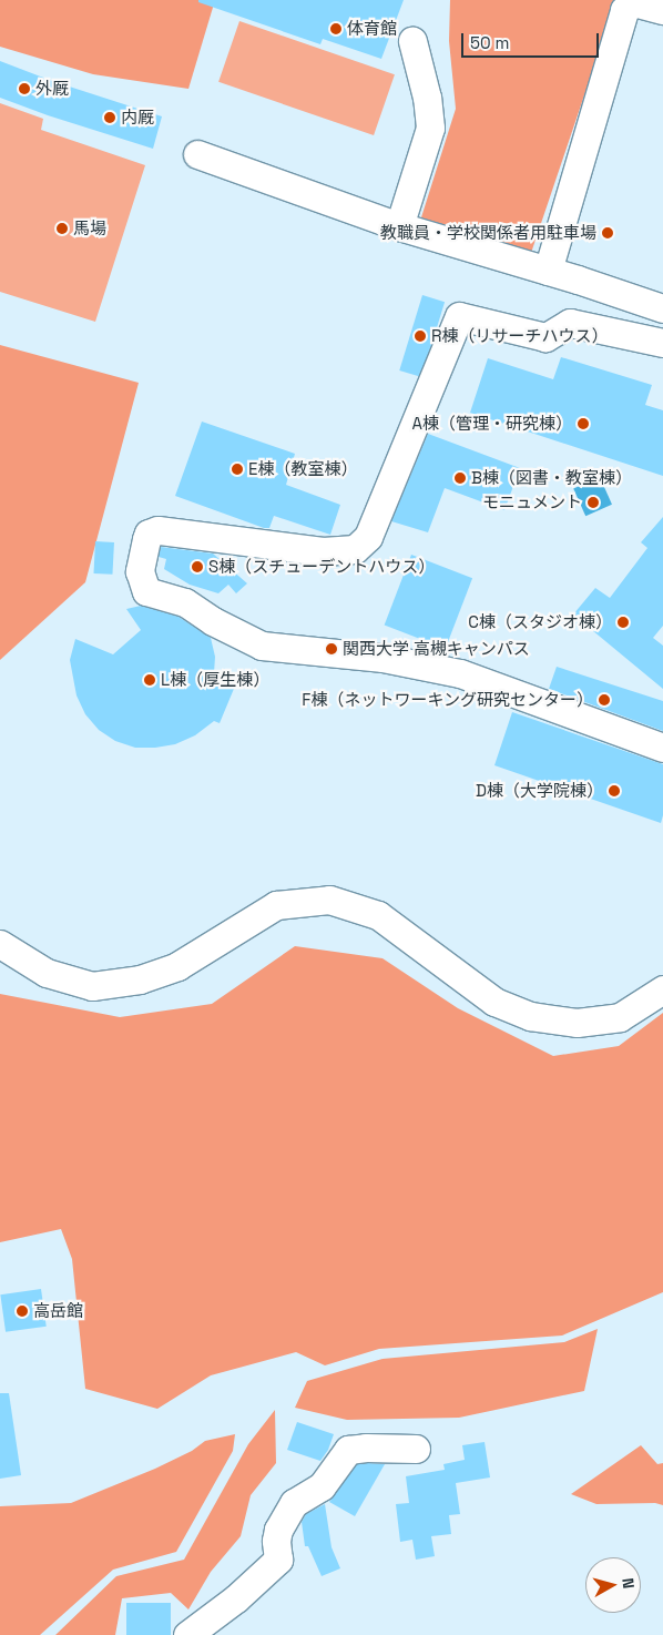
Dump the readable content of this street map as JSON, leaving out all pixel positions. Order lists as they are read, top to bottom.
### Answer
{
  "places": [
    "体育館",
    "外厩",
    "内厩",
    "馬場",
    "教職員・学校関係者用駐車場",
    "R棟（リサーチハウス）",
    "A棟（管理・研究棟）",
    "E棟（教室棟）",
    "B棟（図書・教室棟）",
    "モニュメント",
    "S棟（スチューデントハウス）",
    "C棟（スタジオ棟）",
    "関西大学 高槻キャンパス",
    "L棟（厚生棟）",
    "F棟（ネットワーキング研究センター）",
    "D棟（大学院棟）",
    "高岳館"
  ],
  "scale_bar": "50 m",
  "north": "right"
}
